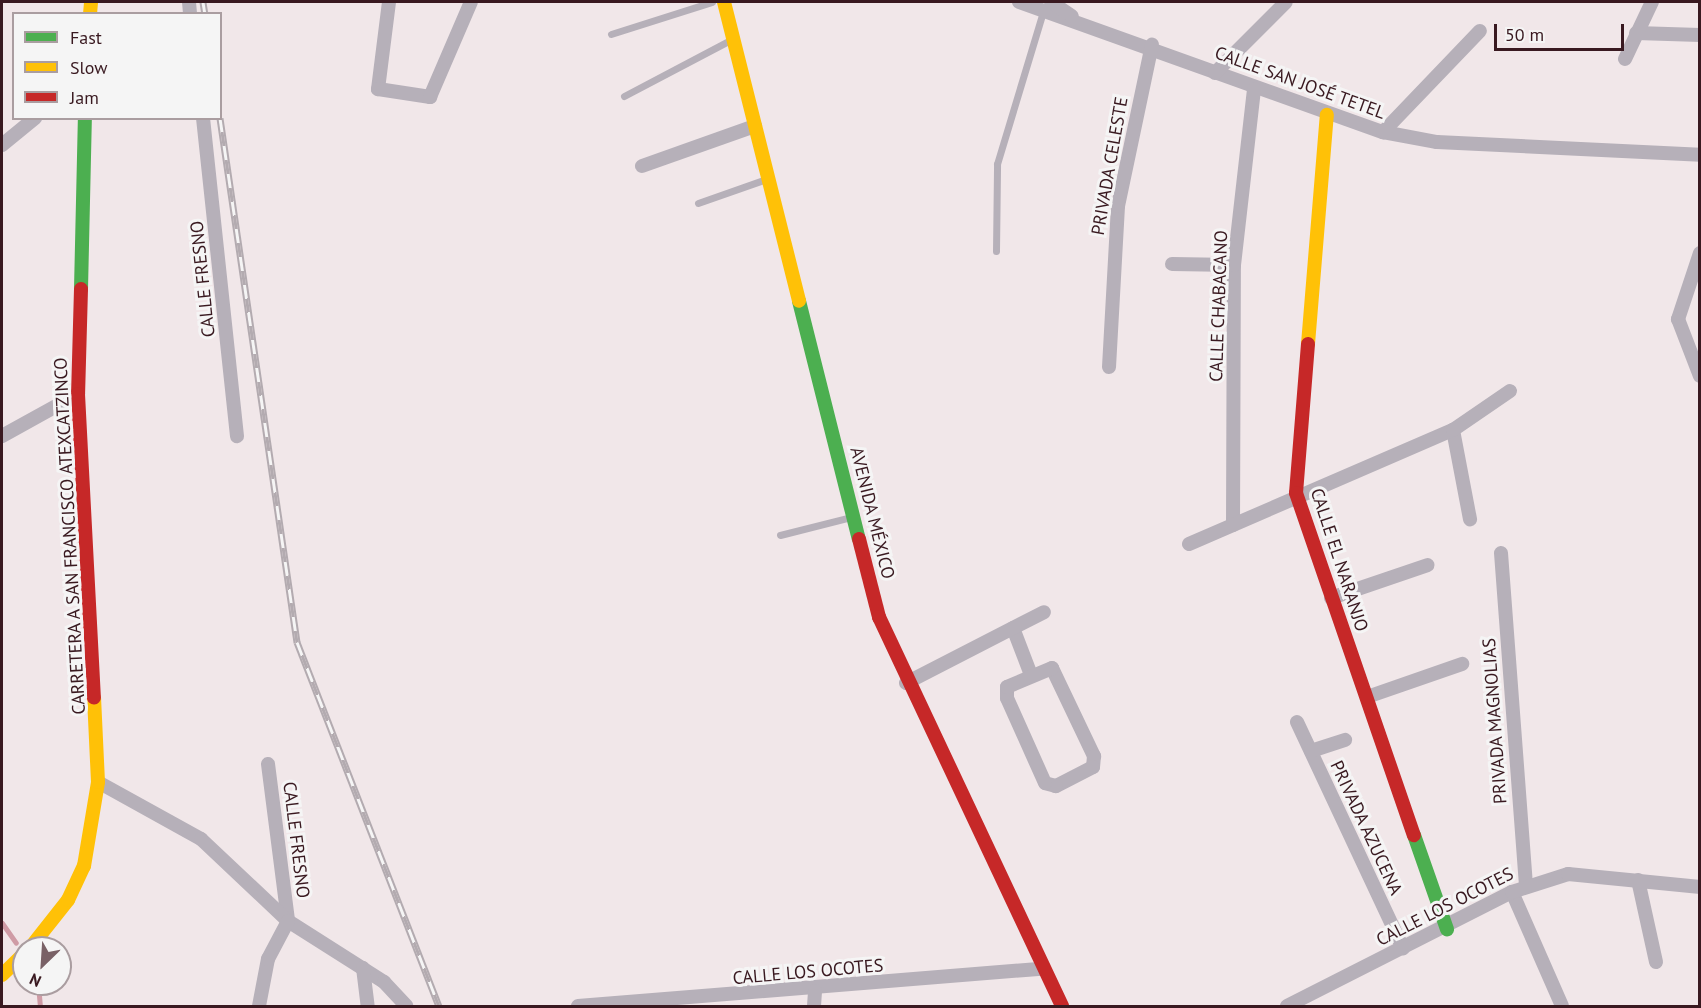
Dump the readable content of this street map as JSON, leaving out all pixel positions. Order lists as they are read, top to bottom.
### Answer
{
  "streets": {
    "street": [
      "CALLE SAN JOSÉ TETEL",
      "PRIVADA CELESTE",
      "CALLE FRESNO",
      "CALLE CHABACANO",
      "AVENIDA MÉXICO",
      "CARRETERA A SAN FRANCISCO ATEXCATZINCO",
      "CALLE EL NARANJO",
      "PRIVADA MAGNOLIAS",
      "PRIVADA AZUCENA",
      "CALLE LOS OCOTES"
    ]
  },
  "crossings": [
    ["CALLE SAN JOSÉ TETEL", "PRIVADA CELESTE"],
    ["CALLE SAN JOSÉ TETEL", "CALLE CHABACANO"],
    ["CALLE SAN JOSÉ TETEL", "CALLE EL NARANJO"],
    ["AVENIDA MÉXICO", "CALLE LOS OCOTES"],
    ["CALLE EL NARANJO", "CALLE LOS OCOTES"],
    ["PRIVADA MAGNOLIAS", "CALLE LOS OCOTES"],
    ["PRIVADA AZUCENA", "CALLE LOS OCOTES"]
  ],
  "legend": ["Fast", "Slow", "Jam"],
  "scale_bar": "50 m",
  "north": "bottom left"
}
